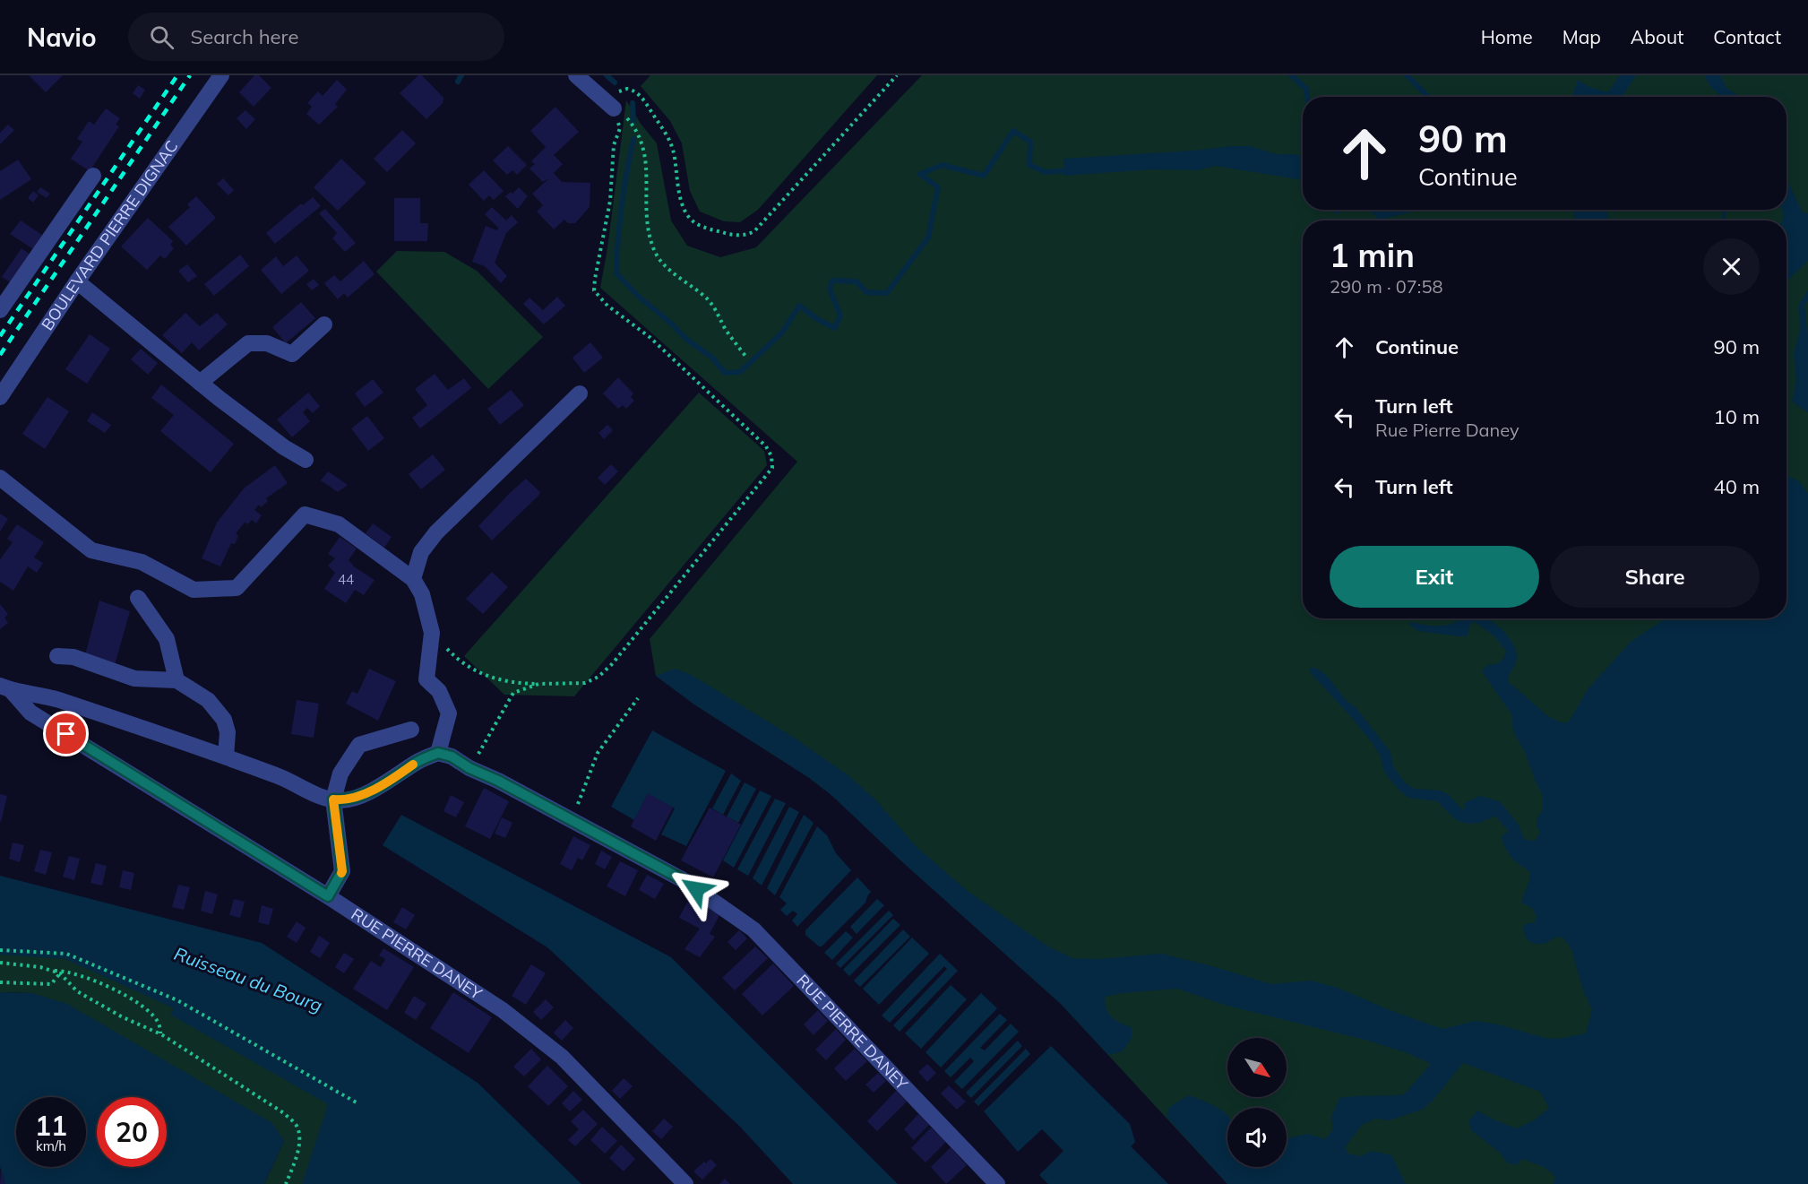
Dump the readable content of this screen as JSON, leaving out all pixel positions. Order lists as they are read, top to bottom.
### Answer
{
  "streets": {
    "street": ["BOULEVARD PIERRE DIGNAC", "RUE PIERRE DANEY"]
  },
  "water": ["Ruisseau du Bourg"],
  "house_numbers": ["44"],
  "north": "bottom right",
  "page": {
    "header": "Navio",
    "search": "Search here",
    "nav": [
      "Home",
      "Map",
      "About",
      "Contact"
    ],
    "turn": ["90 m", "Continue"],
    "heading": ["1 min", "290 m · 07:58"],
    "list": [
      {
        "name": "Continue",
        "value": "90 m"
      },
      {
        "name": "Turn left",
        "note": "Rue Pierre Daney",
        "value": "10 m"
      },
      {
        "name": "Turn left",
        "value": "40 m"
      }
    ],
    "buttons": ["Exit", "Share"],
    "speed": "11 km/h",
    "limit": "20"
  }
}
